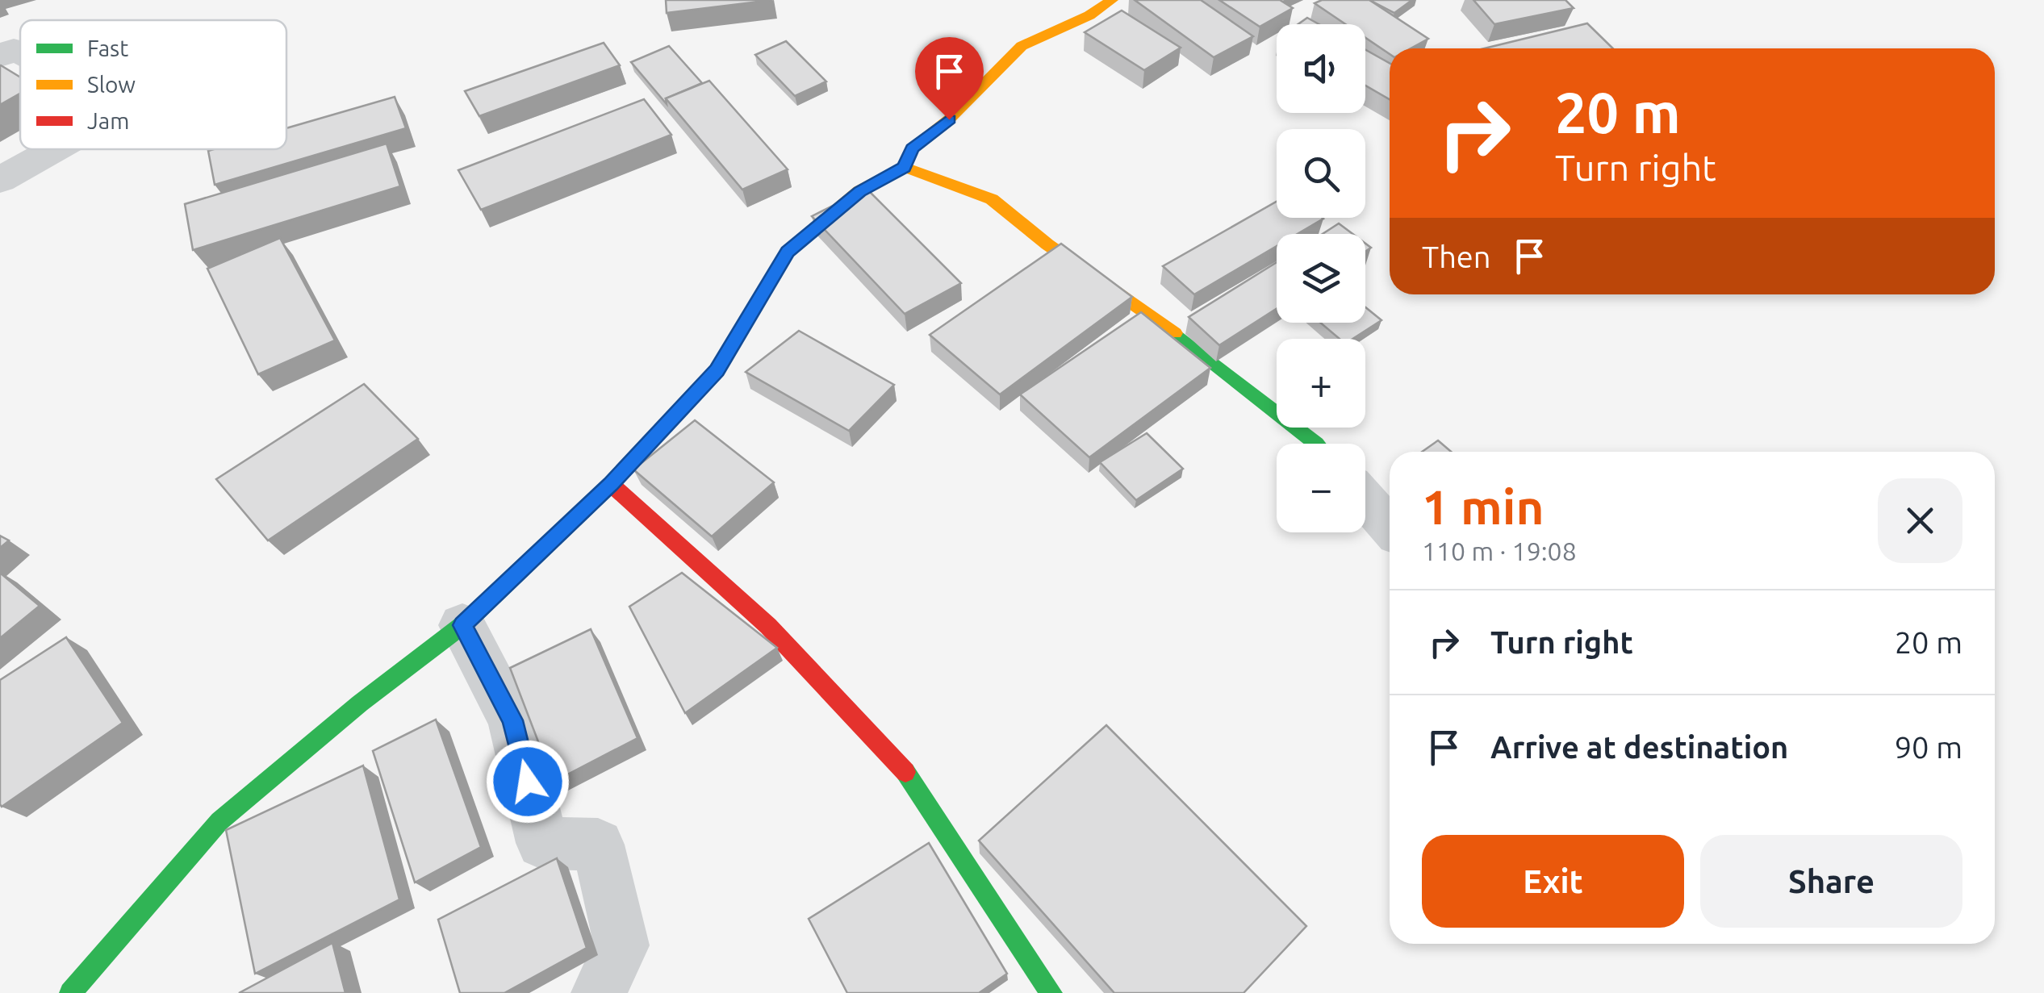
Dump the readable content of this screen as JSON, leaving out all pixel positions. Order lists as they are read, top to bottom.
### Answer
{
  "legend": ["Fast", "Slow", "Jam"],
  "page": {
    "map_buttons": ["+", "−"],
    "turn": ["20 m", "Turn right"],
    "then": "Then",
    "heading": ["1 min", "110 m · 19:08"],
    "list": [
      {
        "name": "Turn right",
        "value": "20 m"
      },
      {
        "name": "Arrive at destination",
        "value": "90 m"
      }
    ],
    "buttons": ["Exit", "Share"]
  }
}
